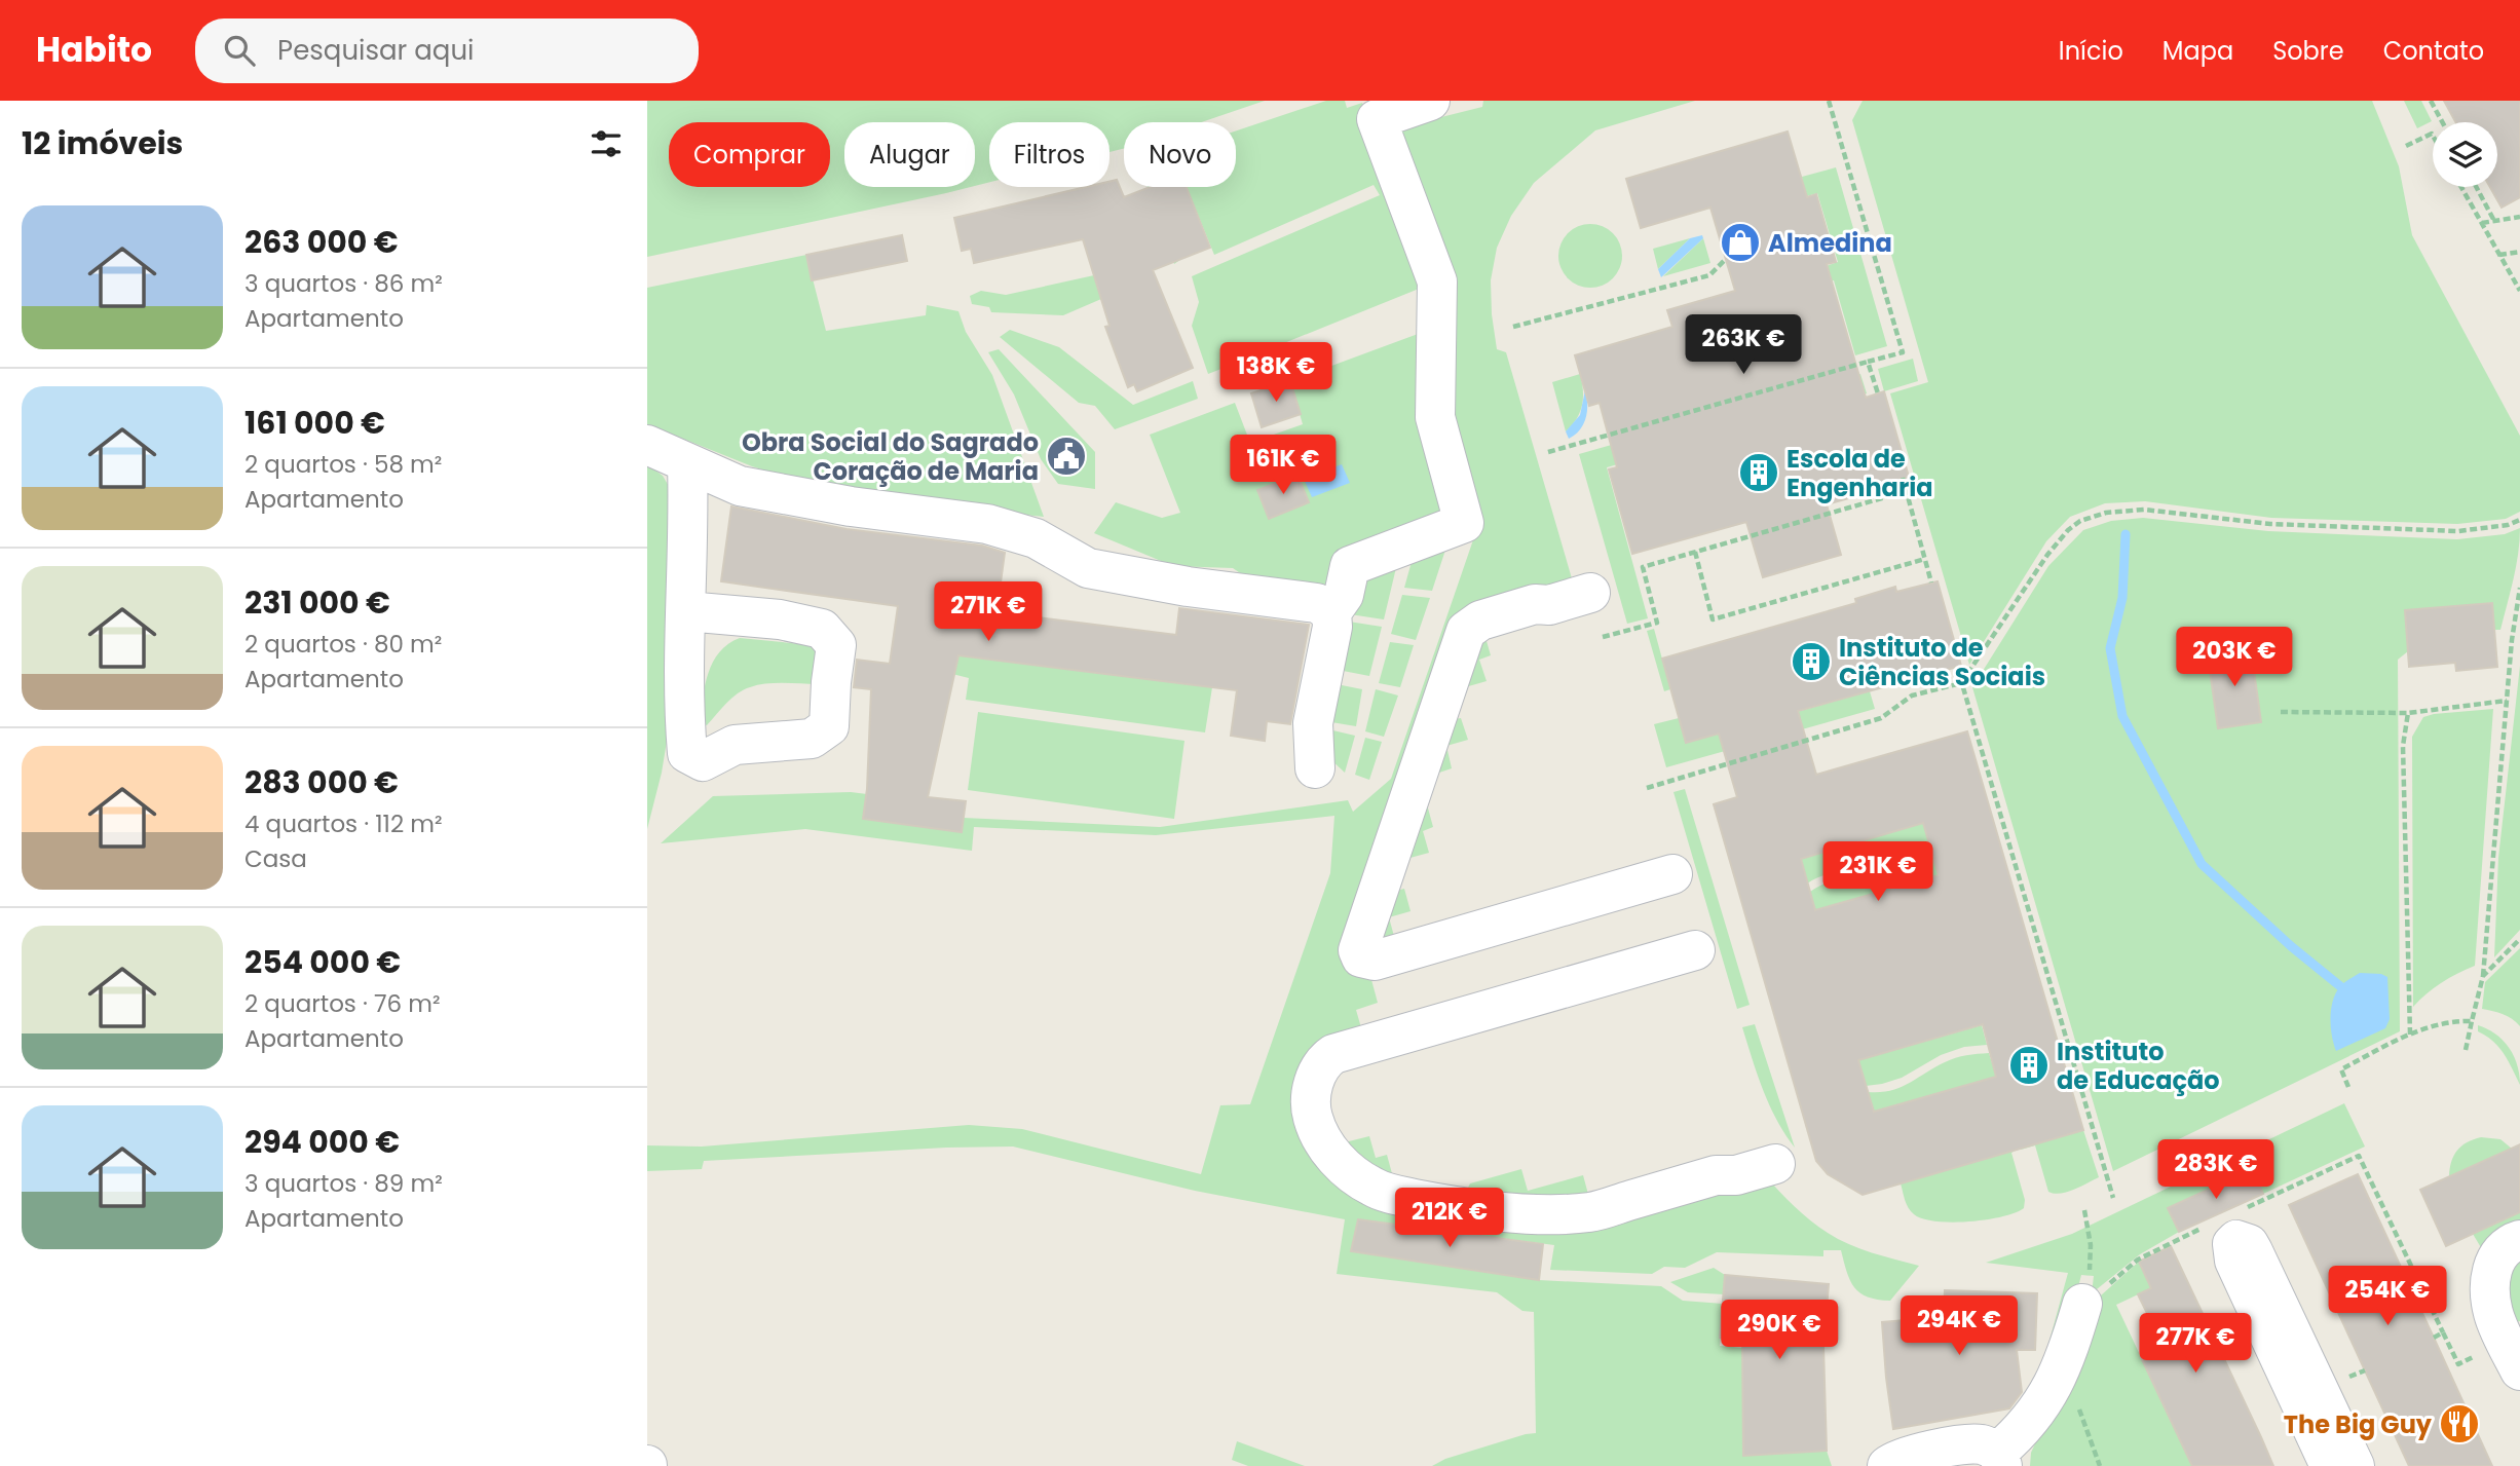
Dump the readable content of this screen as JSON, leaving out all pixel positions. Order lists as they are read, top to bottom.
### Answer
{
  "places": {
    "shop": ["Almedina"],
    "public building": ["Obra Social do Sagrado Coração de Maria"],
    "building": ["Escola de Engenharia", "Instituto de Ciências Sociais", "Instituto de Educação"],
    "restaurant": ["The Big Guy"]
  },
  "page": {
    "header": "Habito",
    "search": "Pesquisar aqui",
    "nav": [
      "Início",
      "Mapa",
      "Sobre",
      "Contato"
    ],
    "heading": "12 imóveis",
    "chip": [
      "Comprar",
      "Alugar",
      "Filtros",
      "Novo"
    ],
    "list": [
      {
        "name": "263 000 €",
        "note": "3 quartos · 86 m² · Apartamento"
      },
      {
        "name": "161 000 €",
        "note": "2 quartos · 58 m² · Apartamento"
      },
      {
        "name": "231 000 €",
        "note": "2 quartos · 80 m² · Apartamento"
      },
      {
        "name": "283 000 €",
        "note": "4 quartos · 112 m² · Casa"
      },
      {
        "name": "254 000 €",
        "note": "2 quartos · 76 m² · Apartamento"
      },
      {
        "name": "294 000 €",
        "note": "3 quartos · 89 m² · Apartamento"
      }
    ],
    "price": [
      "263K €",
      "138K €",
      "161K €",
      "271K €",
      "203K €",
      "231K €",
      "283K €",
      "212K €",
      "254K €",
      "294K €",
      "290K €",
      "277K €"
    ]
  }
}
